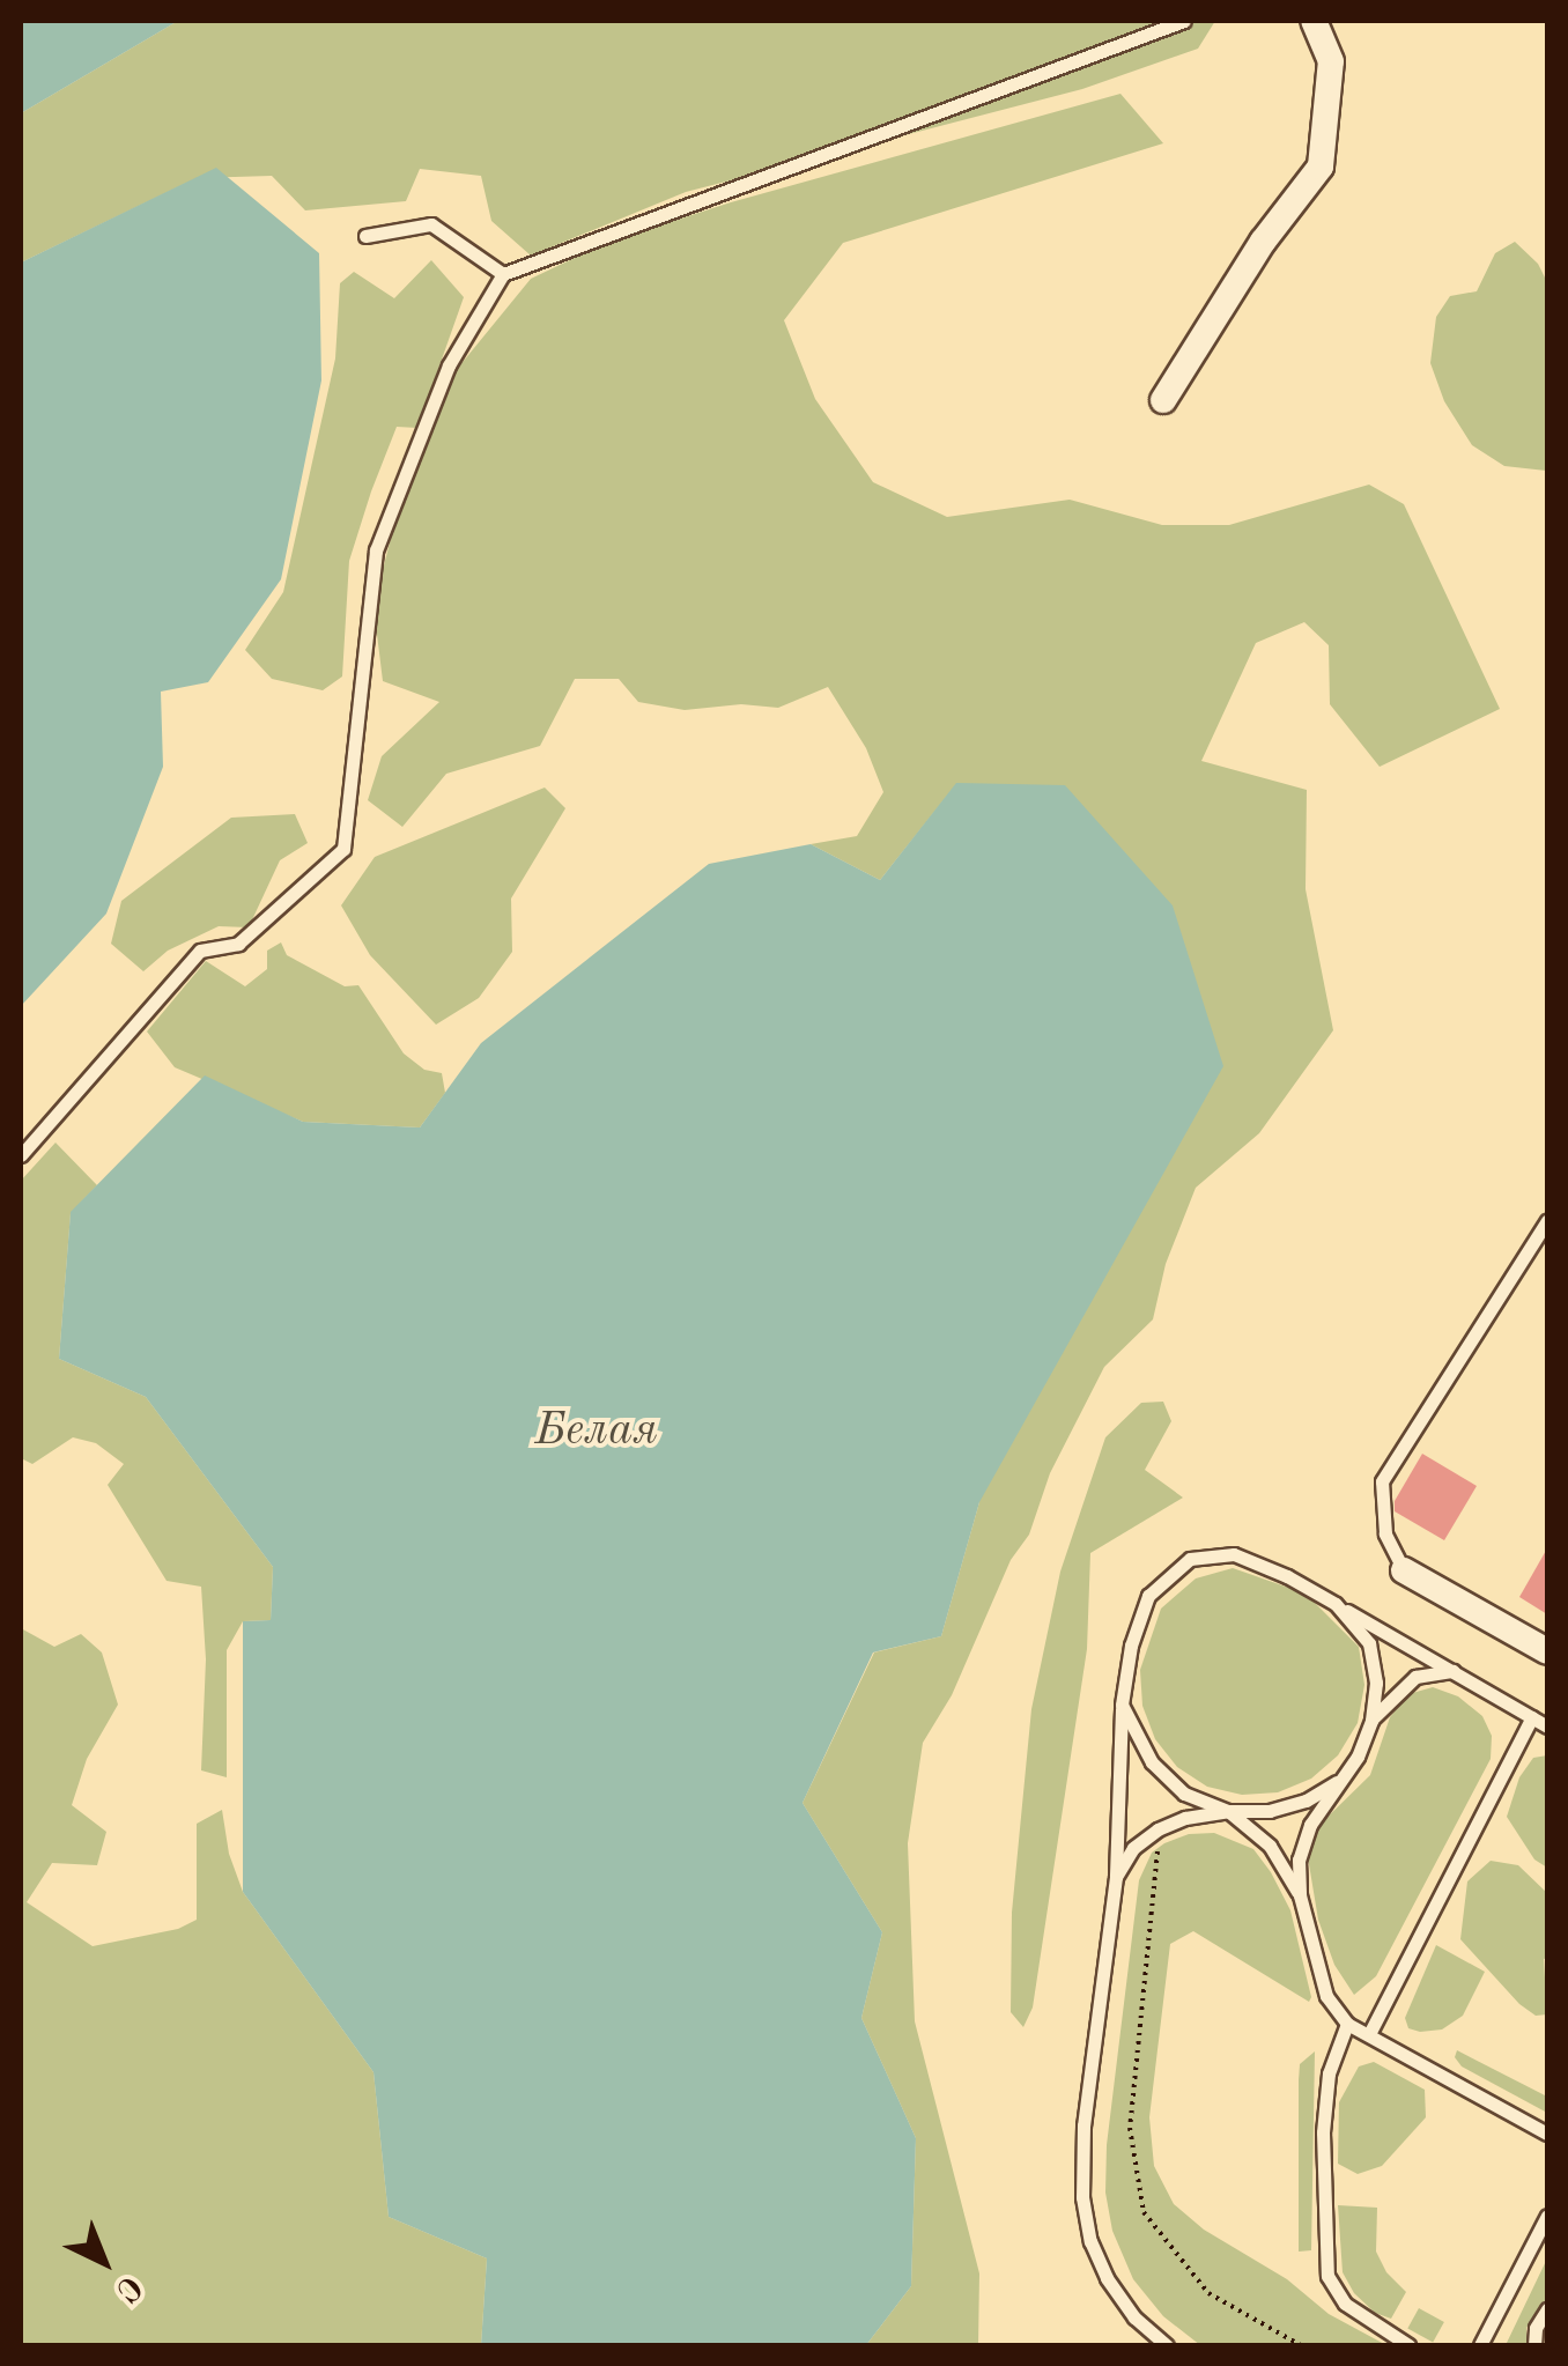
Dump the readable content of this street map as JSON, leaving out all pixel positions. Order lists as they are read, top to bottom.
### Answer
{
  "water": ["Белая"],
  "north": "bottom right"
}
